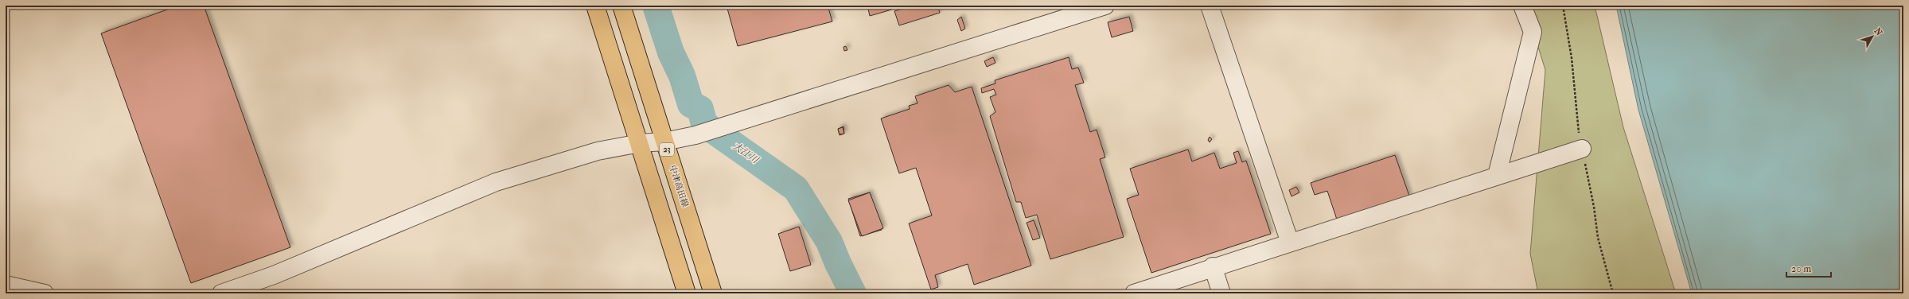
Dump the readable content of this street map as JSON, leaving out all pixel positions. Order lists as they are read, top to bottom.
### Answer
{
  "streets": {
    "main road": ["23", "中津高田線"]
  },
  "water": ["大江川"],
  "scale_bar": "20 m",
  "north": "top right"
}
